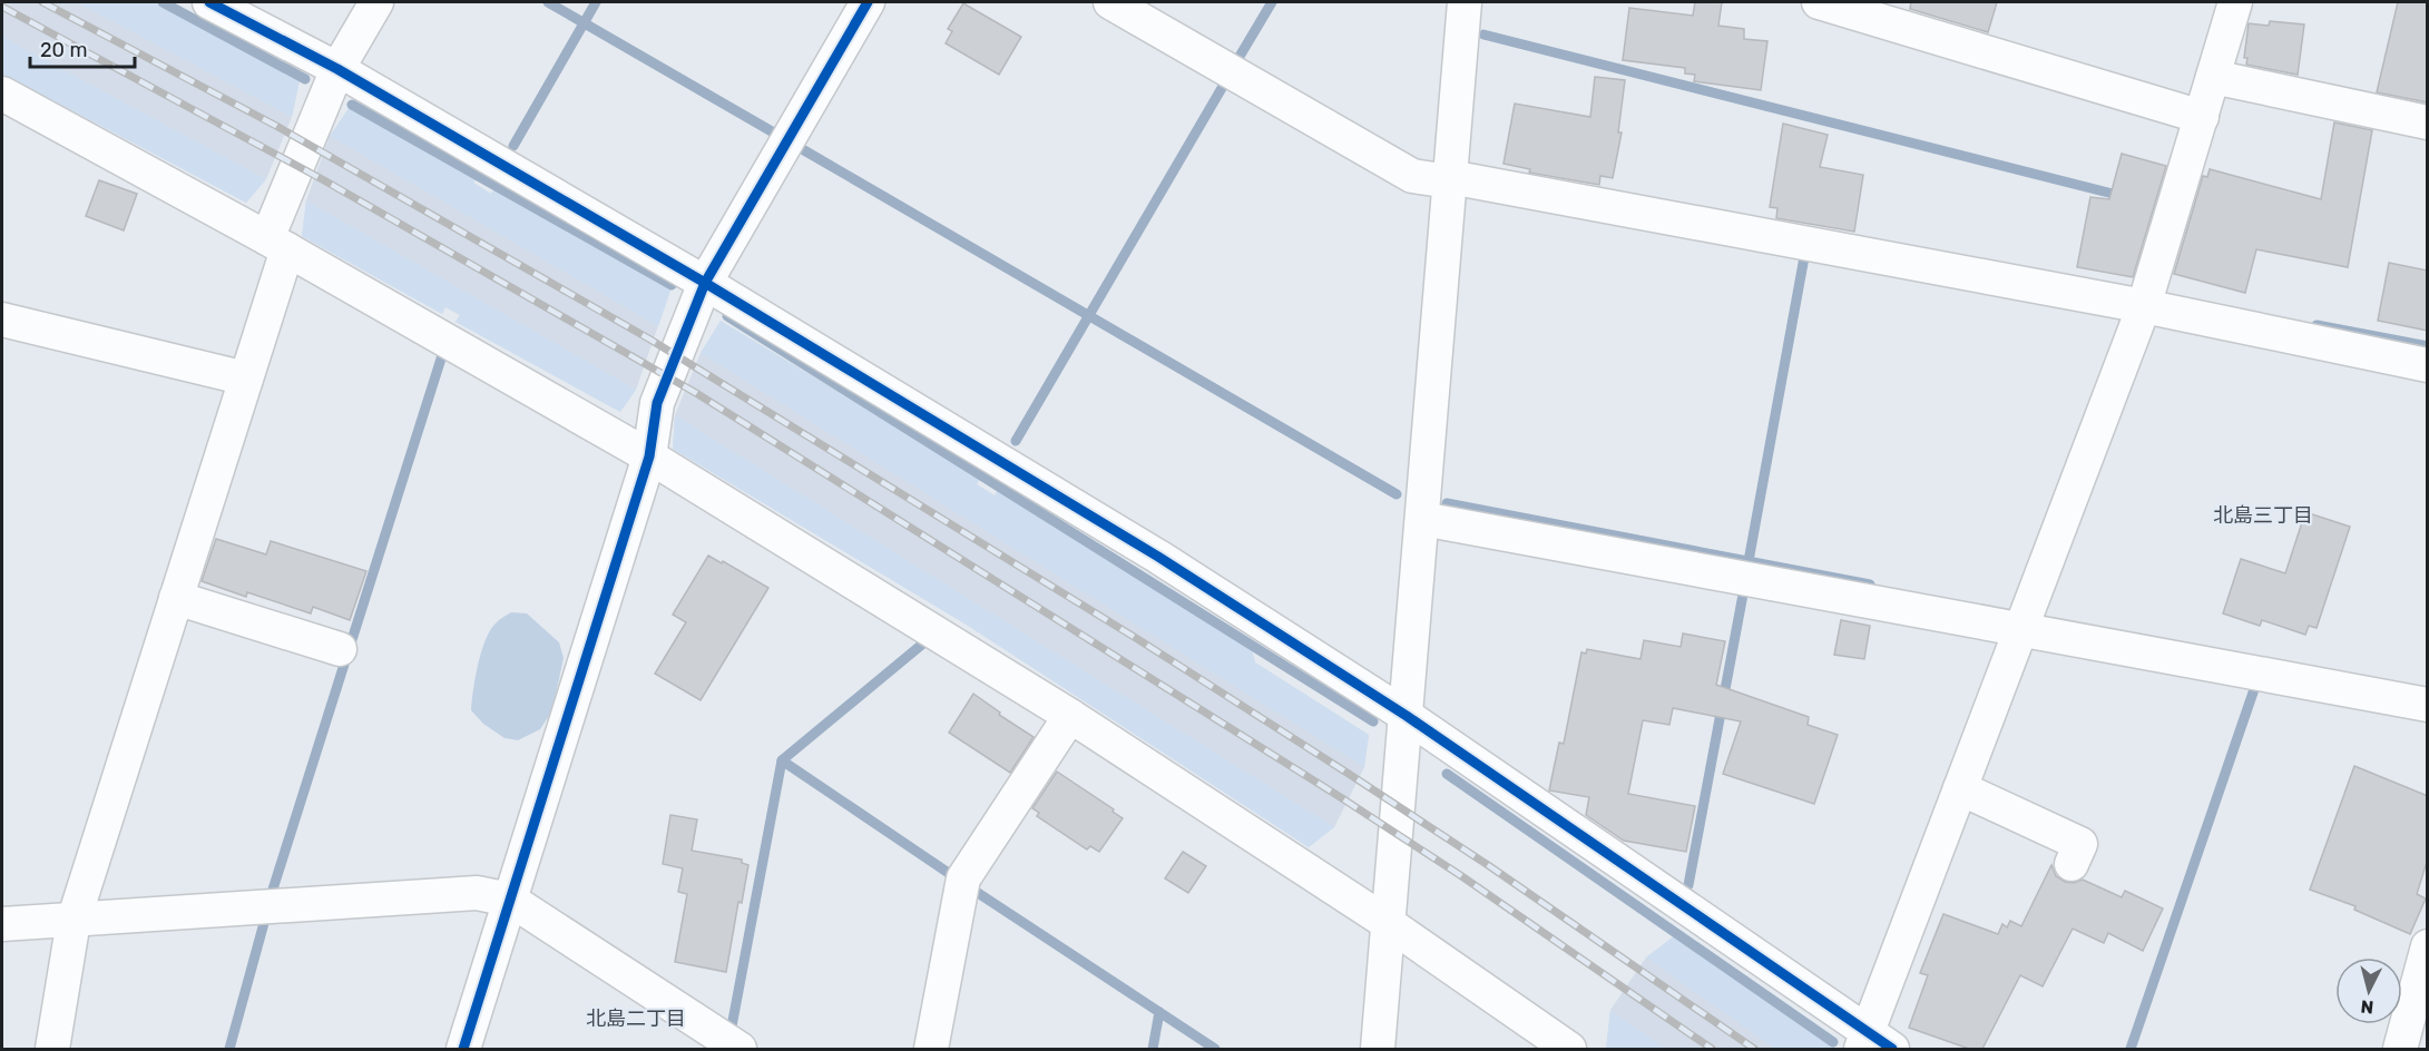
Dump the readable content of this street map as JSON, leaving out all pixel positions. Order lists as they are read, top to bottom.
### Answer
{
  "districts": ["北島三丁目", "北島二丁目"],
  "scale_bar": "20 m",
  "north": "bottom"
}
